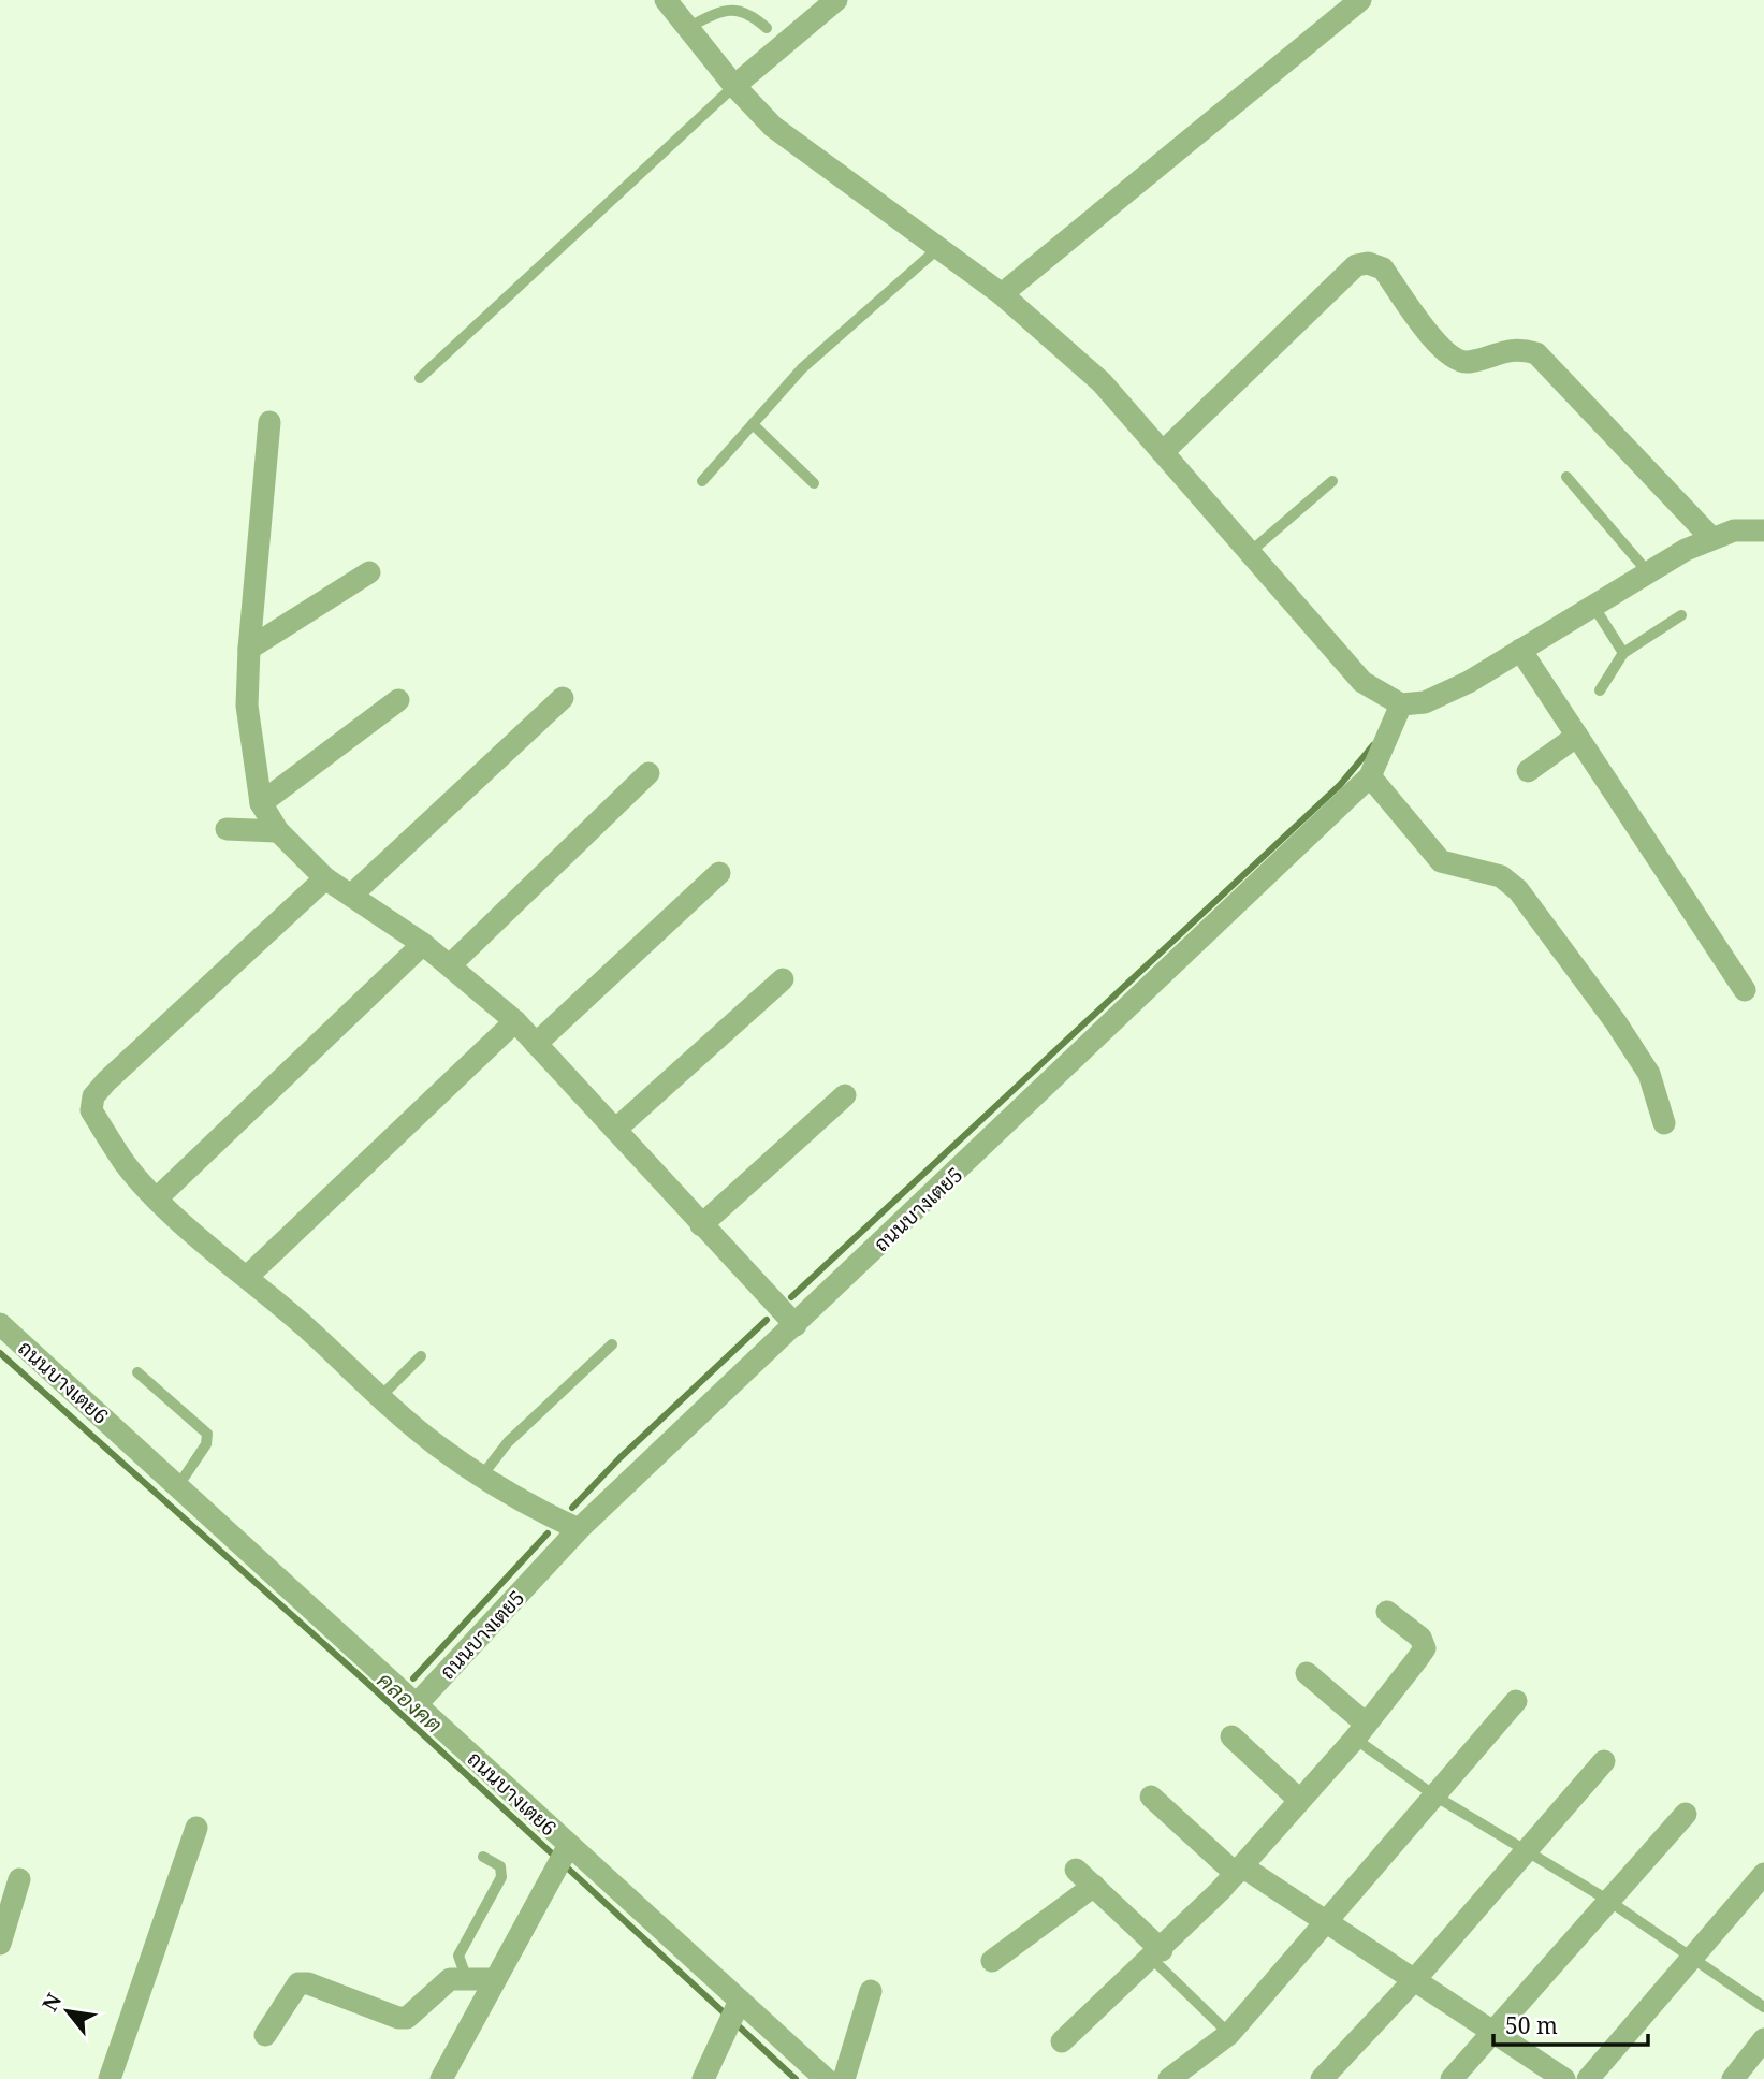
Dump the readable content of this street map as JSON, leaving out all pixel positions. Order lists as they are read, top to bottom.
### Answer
{
  "streets": {
    "street": ["ถนนบางเตย5", "ถนนบางเตย6"]
  },
  "crossings": [
    ["ถนนบางเตย5", "ถนนบางเตย6"]
  ],
  "water": ["คลองคต"],
  "scale_bar": "50 m",
  "north": "top left"
}
